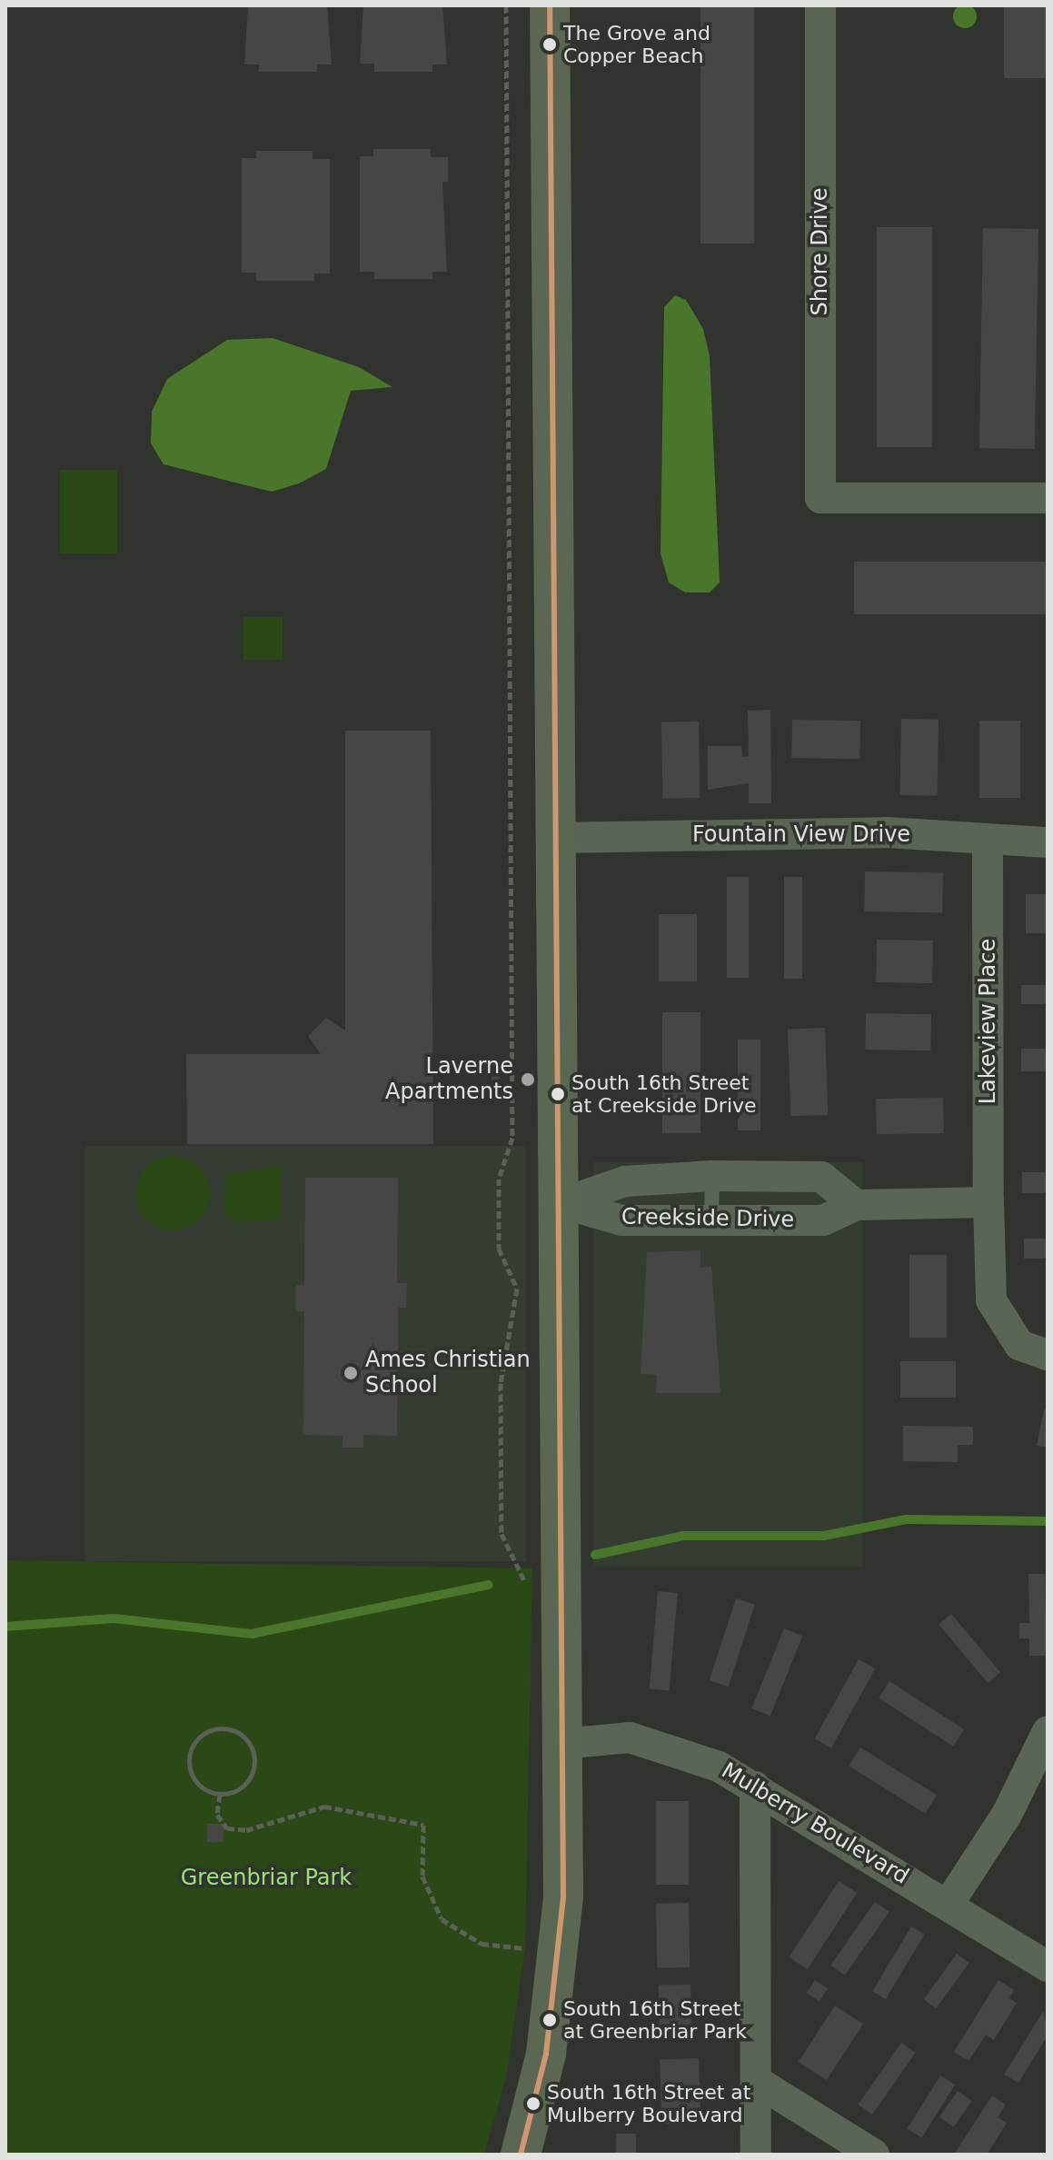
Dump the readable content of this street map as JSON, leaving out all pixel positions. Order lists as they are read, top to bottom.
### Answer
{
  "streets": {
    "street": [
      "Shore Drive",
      "Fountain View Drive",
      "Lakeview Place",
      "Creekside Drive",
      "Mulberry Boulevard"
    ]
  },
  "crossings": [
    ["Fountain View Drive", "Lakeview Place"],
    ["Lakeview Place", "Creekside Drive"]
  ],
  "parks": ["Greenbriar Park"],
  "places": [
    "The Grove and Copper Beach",
    "Laverne Apartments",
    "South 16th Street at Creekside Drive",
    "Ames Christian School",
    "South 16th Street at Greenbriar Park",
    "South 16th Street at Mulberry Boulevard"
  ]
}
